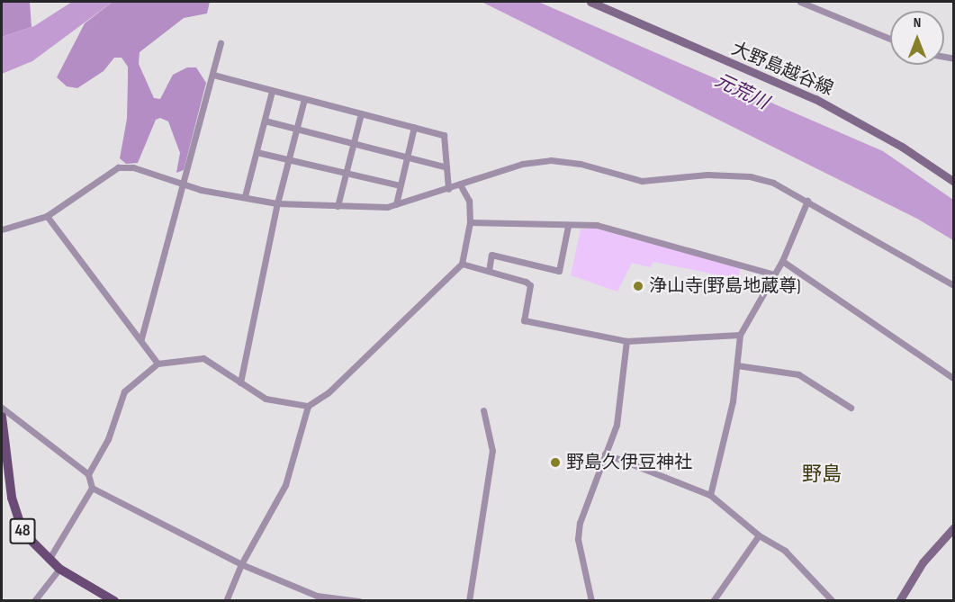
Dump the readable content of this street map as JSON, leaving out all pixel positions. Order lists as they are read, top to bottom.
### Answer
{
  "streets": {
    "main road": ["大野島越谷線", "48"]
  },
  "districts": ["野島"],
  "water": ["元荒川"],
  "places": ["浄山寺(野島地蔵尊)", "野島久伊豆神社"],
  "north": "top"
}
